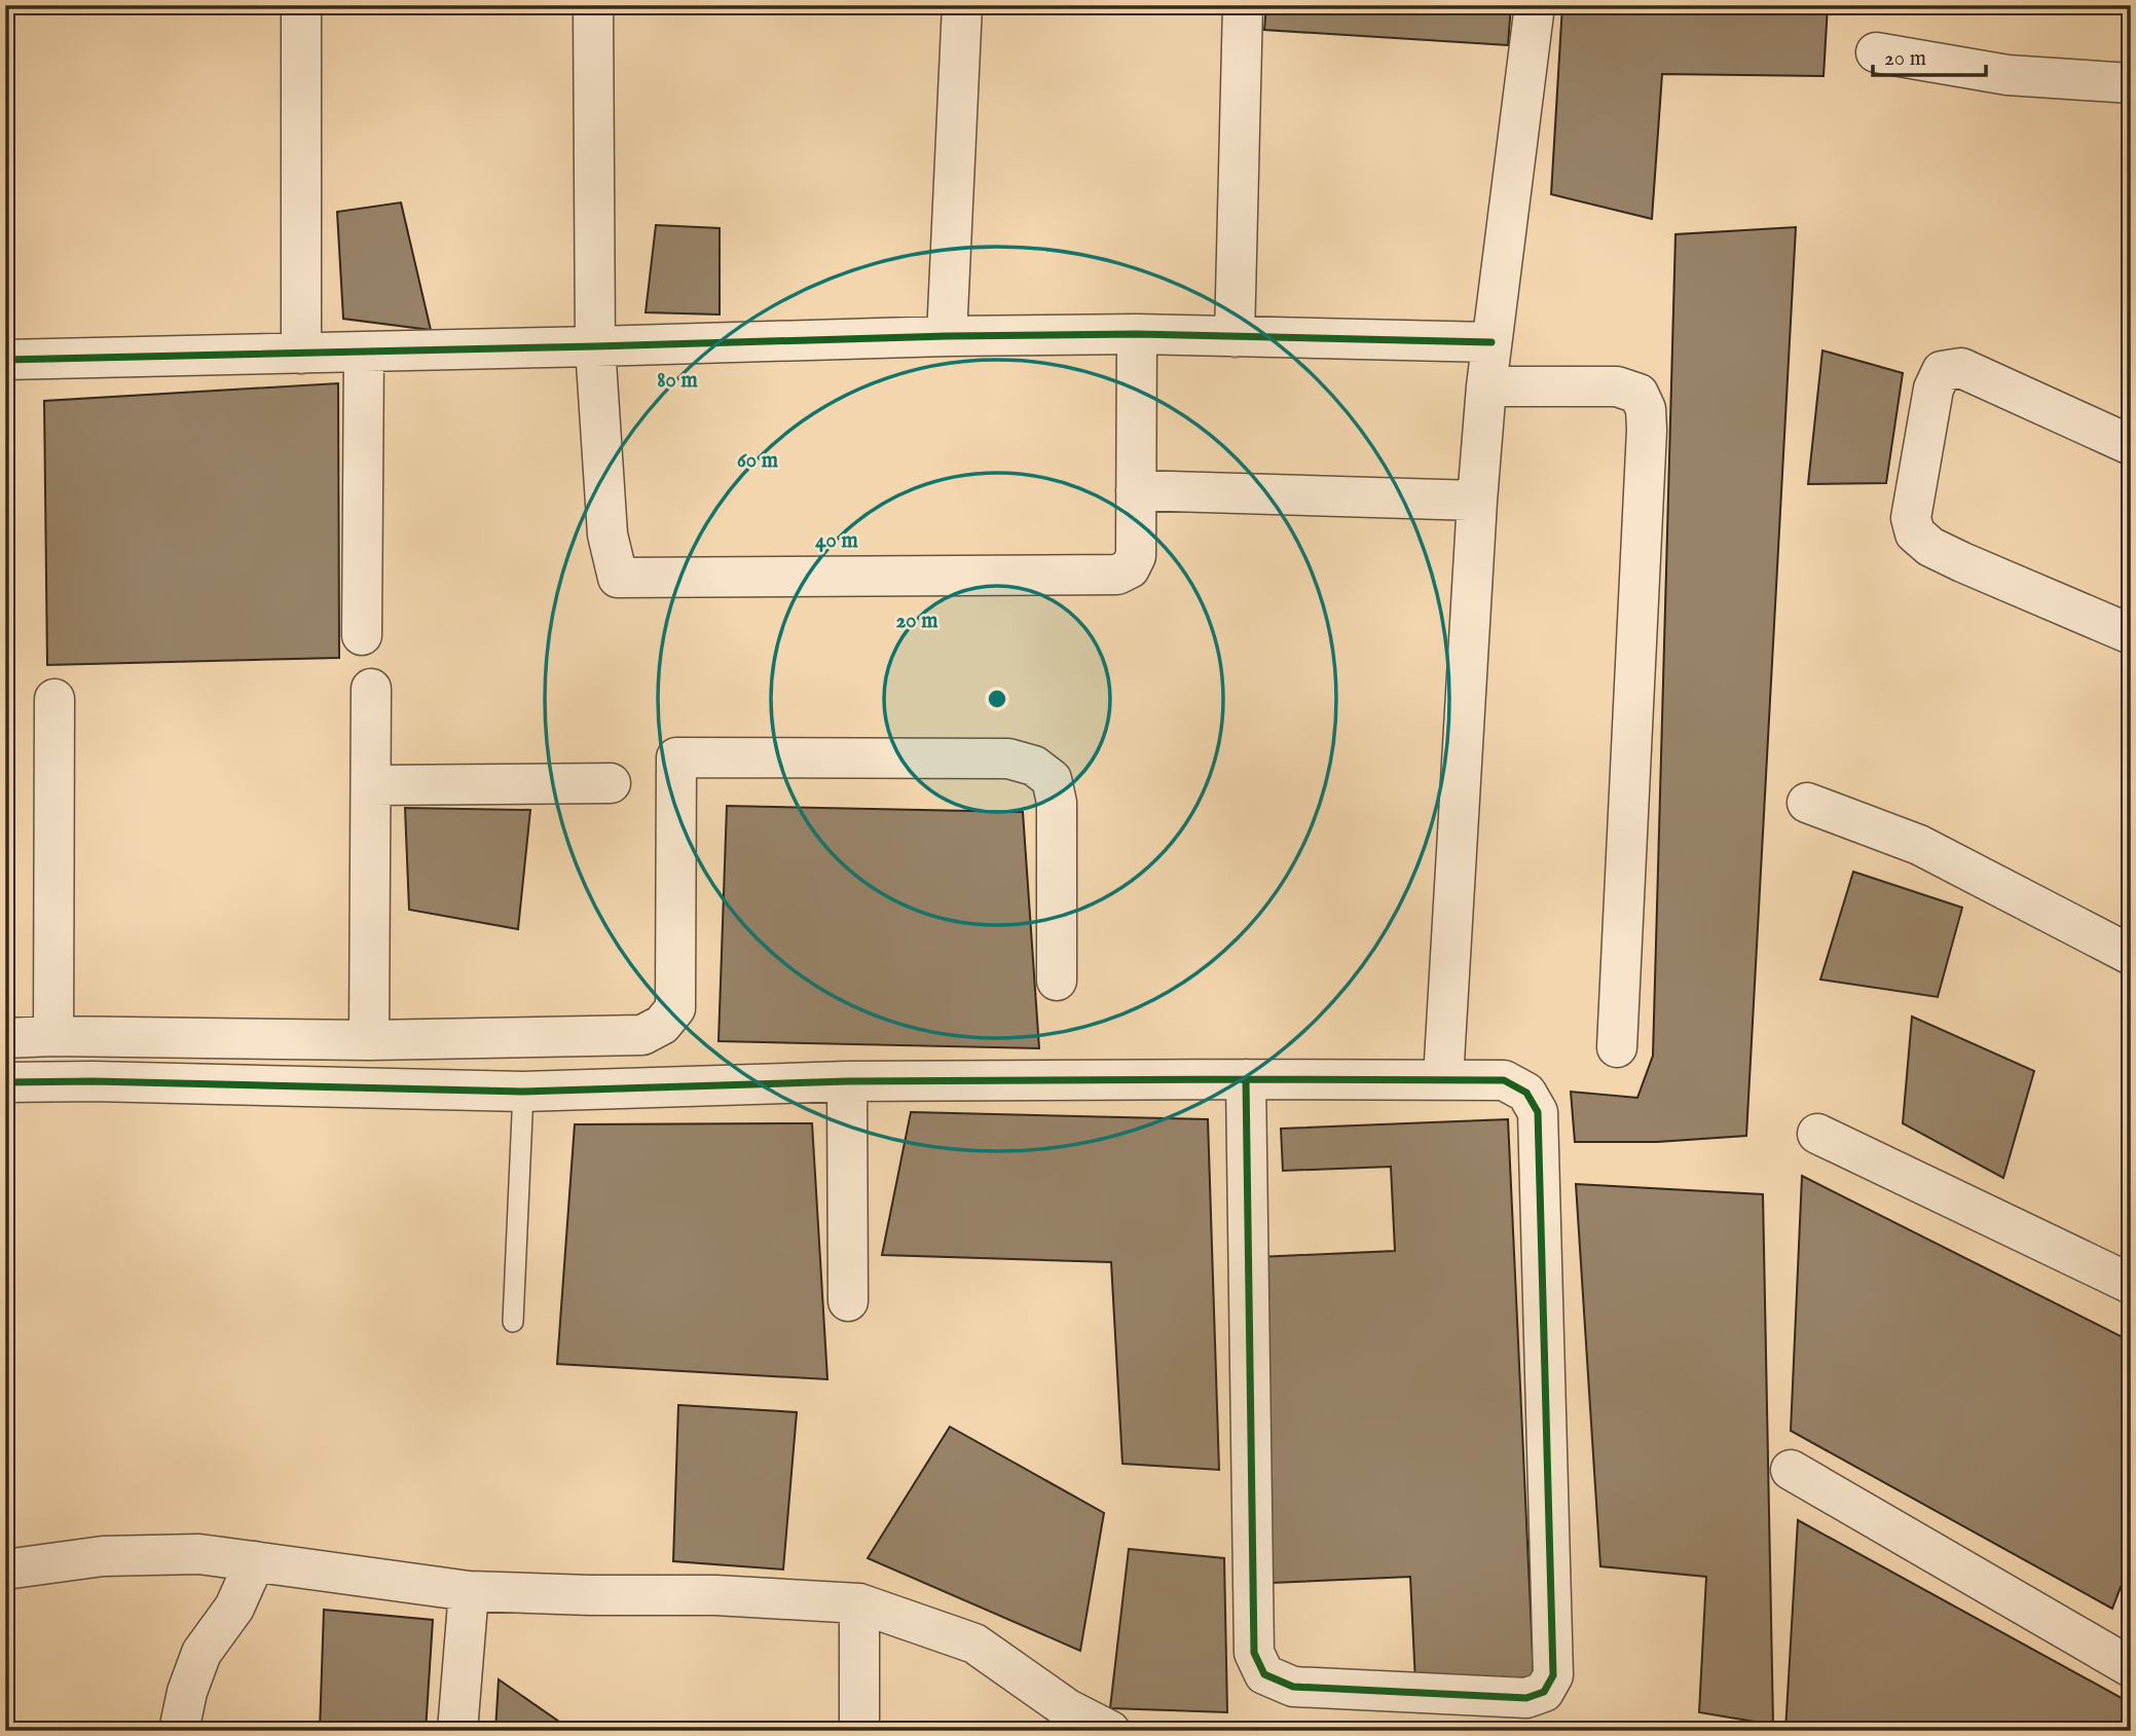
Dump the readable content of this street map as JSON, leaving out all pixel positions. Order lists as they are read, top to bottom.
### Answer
{
  "scale_bar": "20 m",
  "rings": [
    "80 m",
    "60 m",
    "40 m",
    "20 m"
  ]
}
